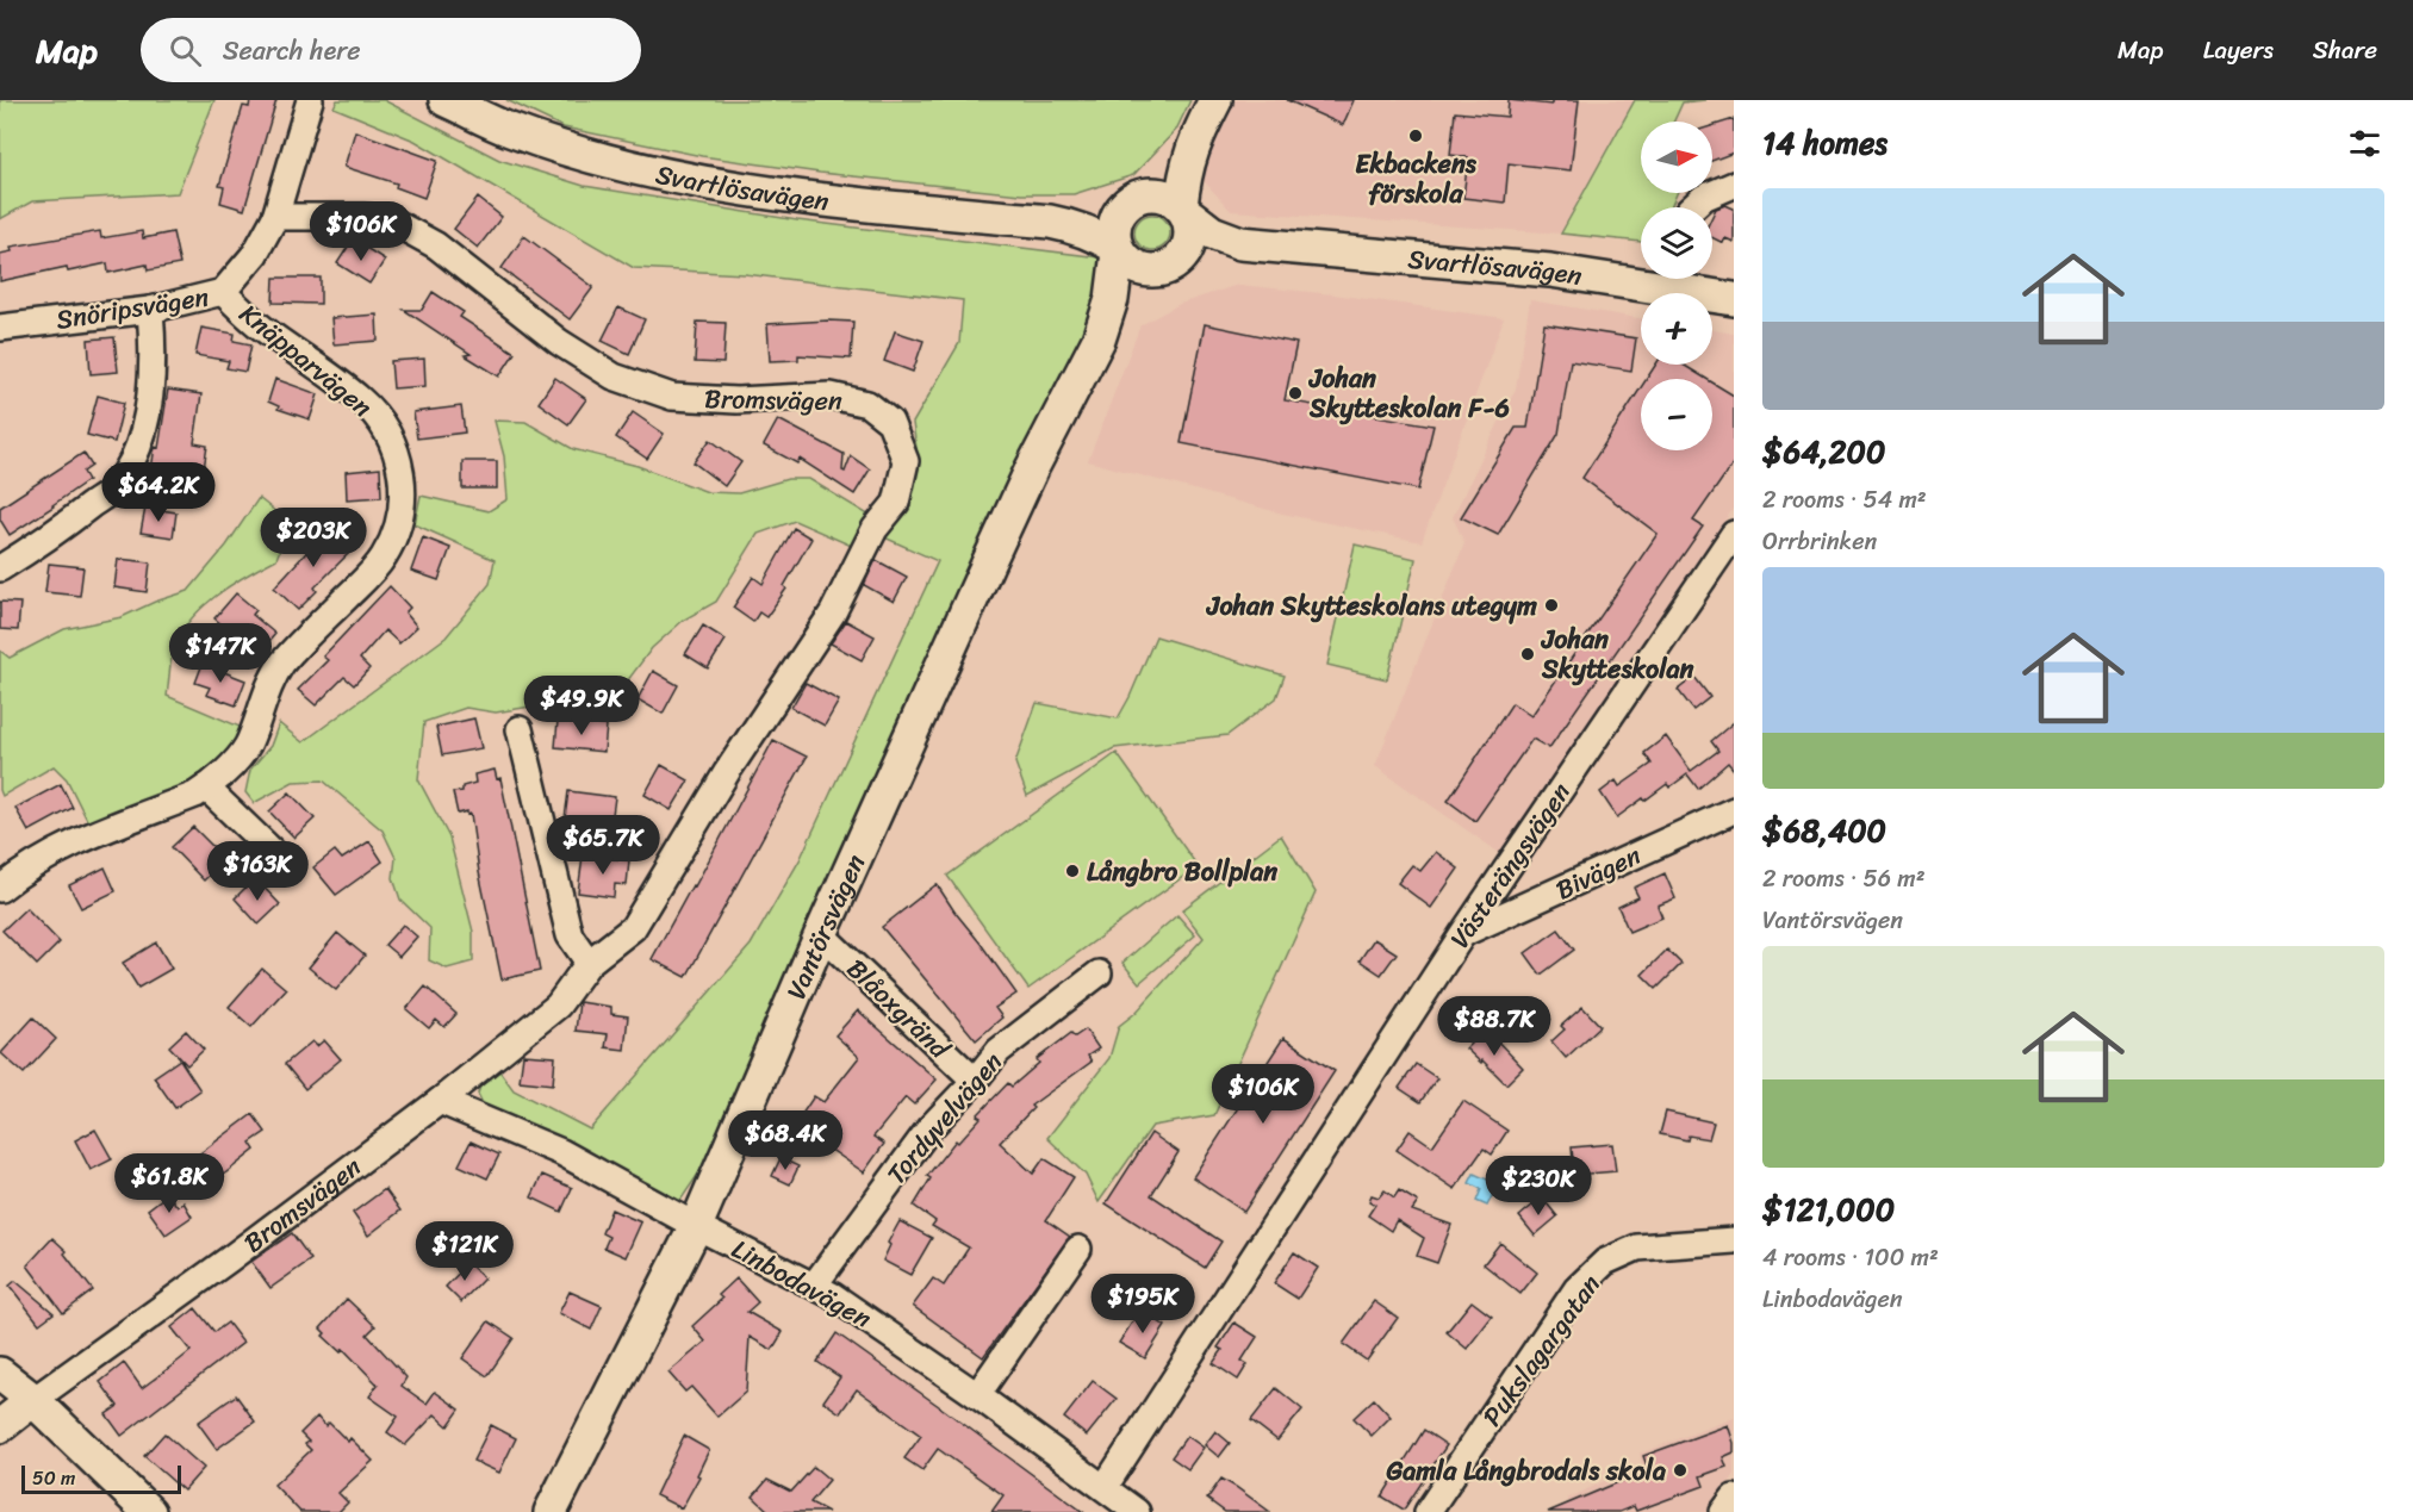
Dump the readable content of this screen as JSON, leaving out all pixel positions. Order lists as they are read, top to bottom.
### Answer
{
  "streets": {
    "street": [
      "Svartlösavägen",
      "Snöripsvägen",
      "Knäpparvägen",
      "Bromsvägen",
      "Västerängsvägen",
      "Bivägen",
      "Vantörsvägen",
      "Blåoxgränd",
      "Tordyvelvägen",
      "Linbodavägen",
      "Pukslagargatan"
    ]
  },
  "crossings": [
    ["Svartlösavägen", "Vantörsvägen"],
    ["Snöripsvägen", "Knäpparvägen"],
    ["Snöripsvägen", "Bromsvägen"],
    ["Bromsvägen", "Linbodavägen"],
    ["Västerängsvägen", "Bivägen"],
    ["Västerängsvägen", "Linbodavägen"],
    ["Vantörsvägen", "Blåoxgränd"],
    ["Vantörsvägen", "Linbodavägen"],
    ["Blåoxgränd", "Tordyvelvägen"],
    ["Tordyvelvägen", "Linbodavägen"]
  ],
  "places": [
    "Ekbackens förskola",
    "Johan Skytteskolan F-6",
    "Johan Skytteskolans utegym",
    "Johan Skytteskolan",
    "Långbro Bollplan",
    "Gamla Långbrodals skola"
  ],
  "scale_bar": "50 m",
  "north": "right",
  "page": {
    "header": "Map",
    "search": "Search here",
    "nav": ["Map", "Layers", "Share"],
    "heading": "14 homes",
    "map_buttons": ["+", "−"],
    "list": [
      {
        "name": "$64,200",
        "note": "2 rooms · 54 m² · Orrbrinken"
      },
      {
        "name": "$68,400",
        "note": "2 rooms · 56 m² · Vantörsvägen"
      },
      {
        "name": "$121,000",
        "note": "4 rooms · 100 m² · Linbodavägen"
      }
    ],
    "price": [
      "$106K",
      "$64.2K",
      "$203K",
      "$147K",
      "$49.9K",
      "$65.7K",
      "$163K",
      "$88.7K",
      "$106K",
      "$68.4K",
      "$61.8K",
      "$230K",
      "$121K",
      "$195K"
    ],
    "scale": "50 m"
  }
}
